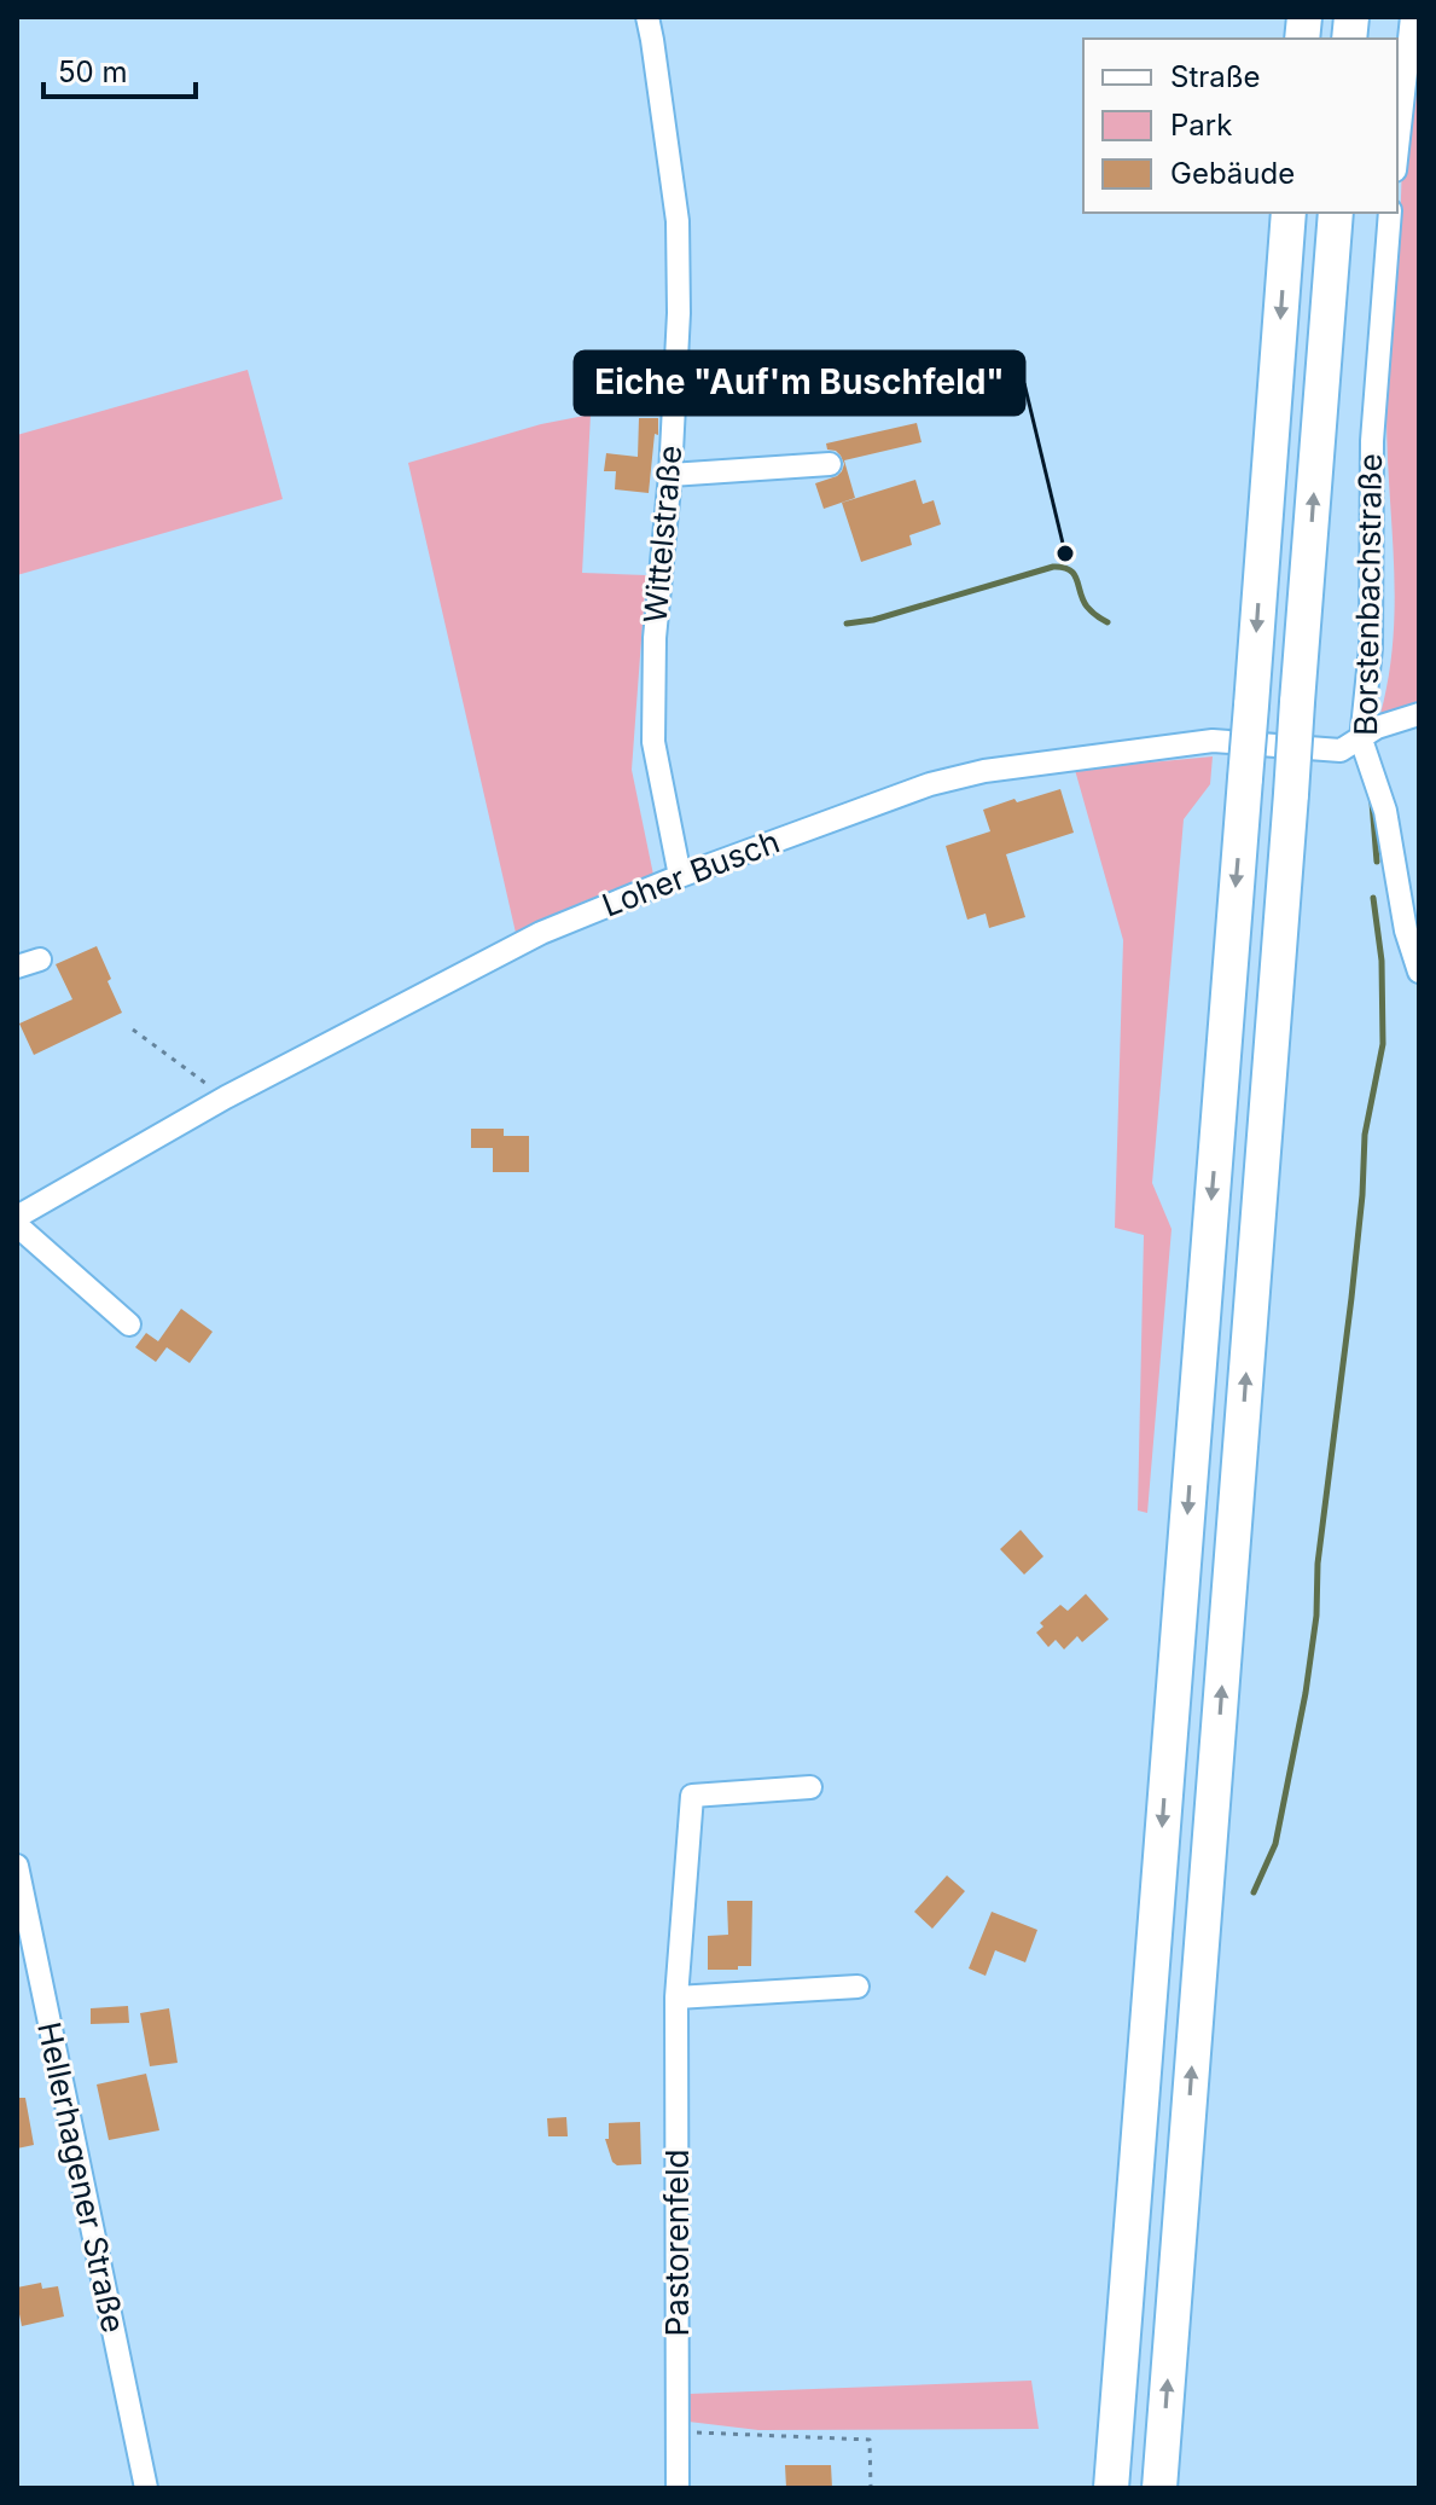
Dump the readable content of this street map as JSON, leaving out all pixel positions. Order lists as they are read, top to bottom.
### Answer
{
  "streets": {
    "street": [
      "Wittelstraße",
      "Borstenbachstraße",
      "Loher Busch",
      "Hellerhagener Straße",
      "Pastorenfeld"
    ]
  },
  "crossings": [
    ["Wittelstraße", "Loher Busch"],
    ["Borstenbachstraße", "Loher Busch"]
  ],
  "places": ["Eiche \"Auf'm Buschfeld\""],
  "legend": ["Straße", "Park", "Gebäude"],
  "scale_bar": "50 m"
}
